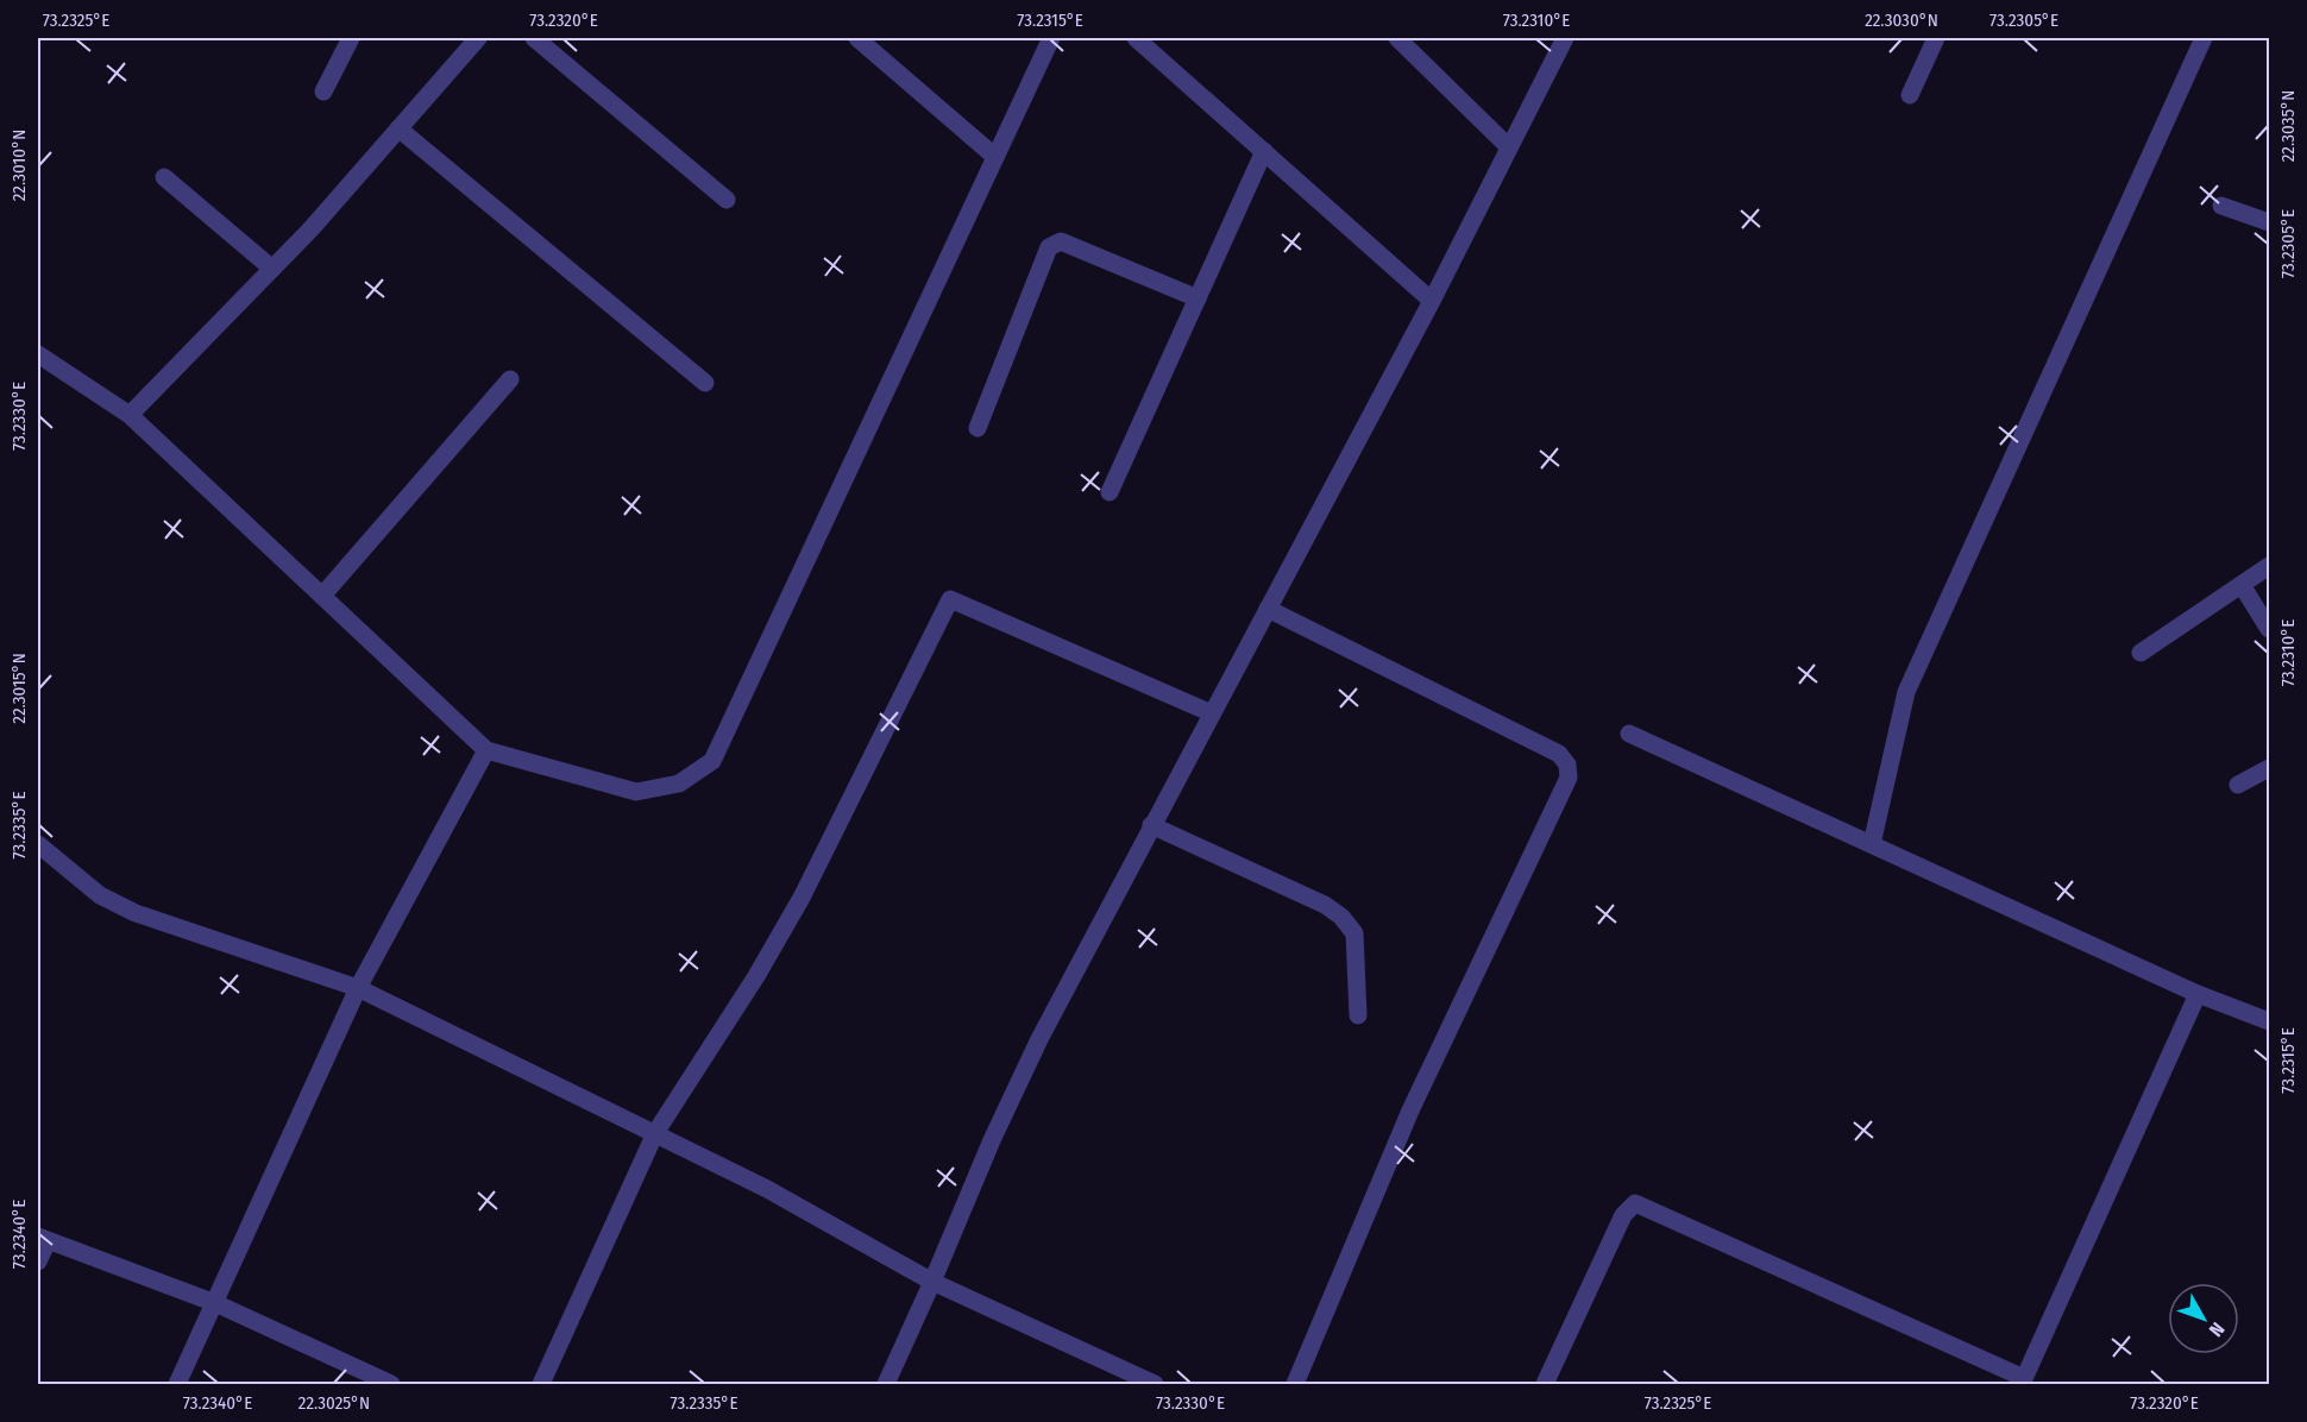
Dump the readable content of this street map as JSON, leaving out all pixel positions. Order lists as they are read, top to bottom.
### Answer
{
  "north": "bottom right",
  "coordinates": [
    "73.2325°E",
    "73.2320°E",
    "73.2315°E",
    "73.2310°E",
    "22.3030°N",
    "73.2305°E",
    "22.3035°N",
    "22.3010°N",
    "73.2330°E",
    "22.3015°N",
    "73.2335°E",
    "73.2340°E",
    "22.3025°N"
  ]
}
